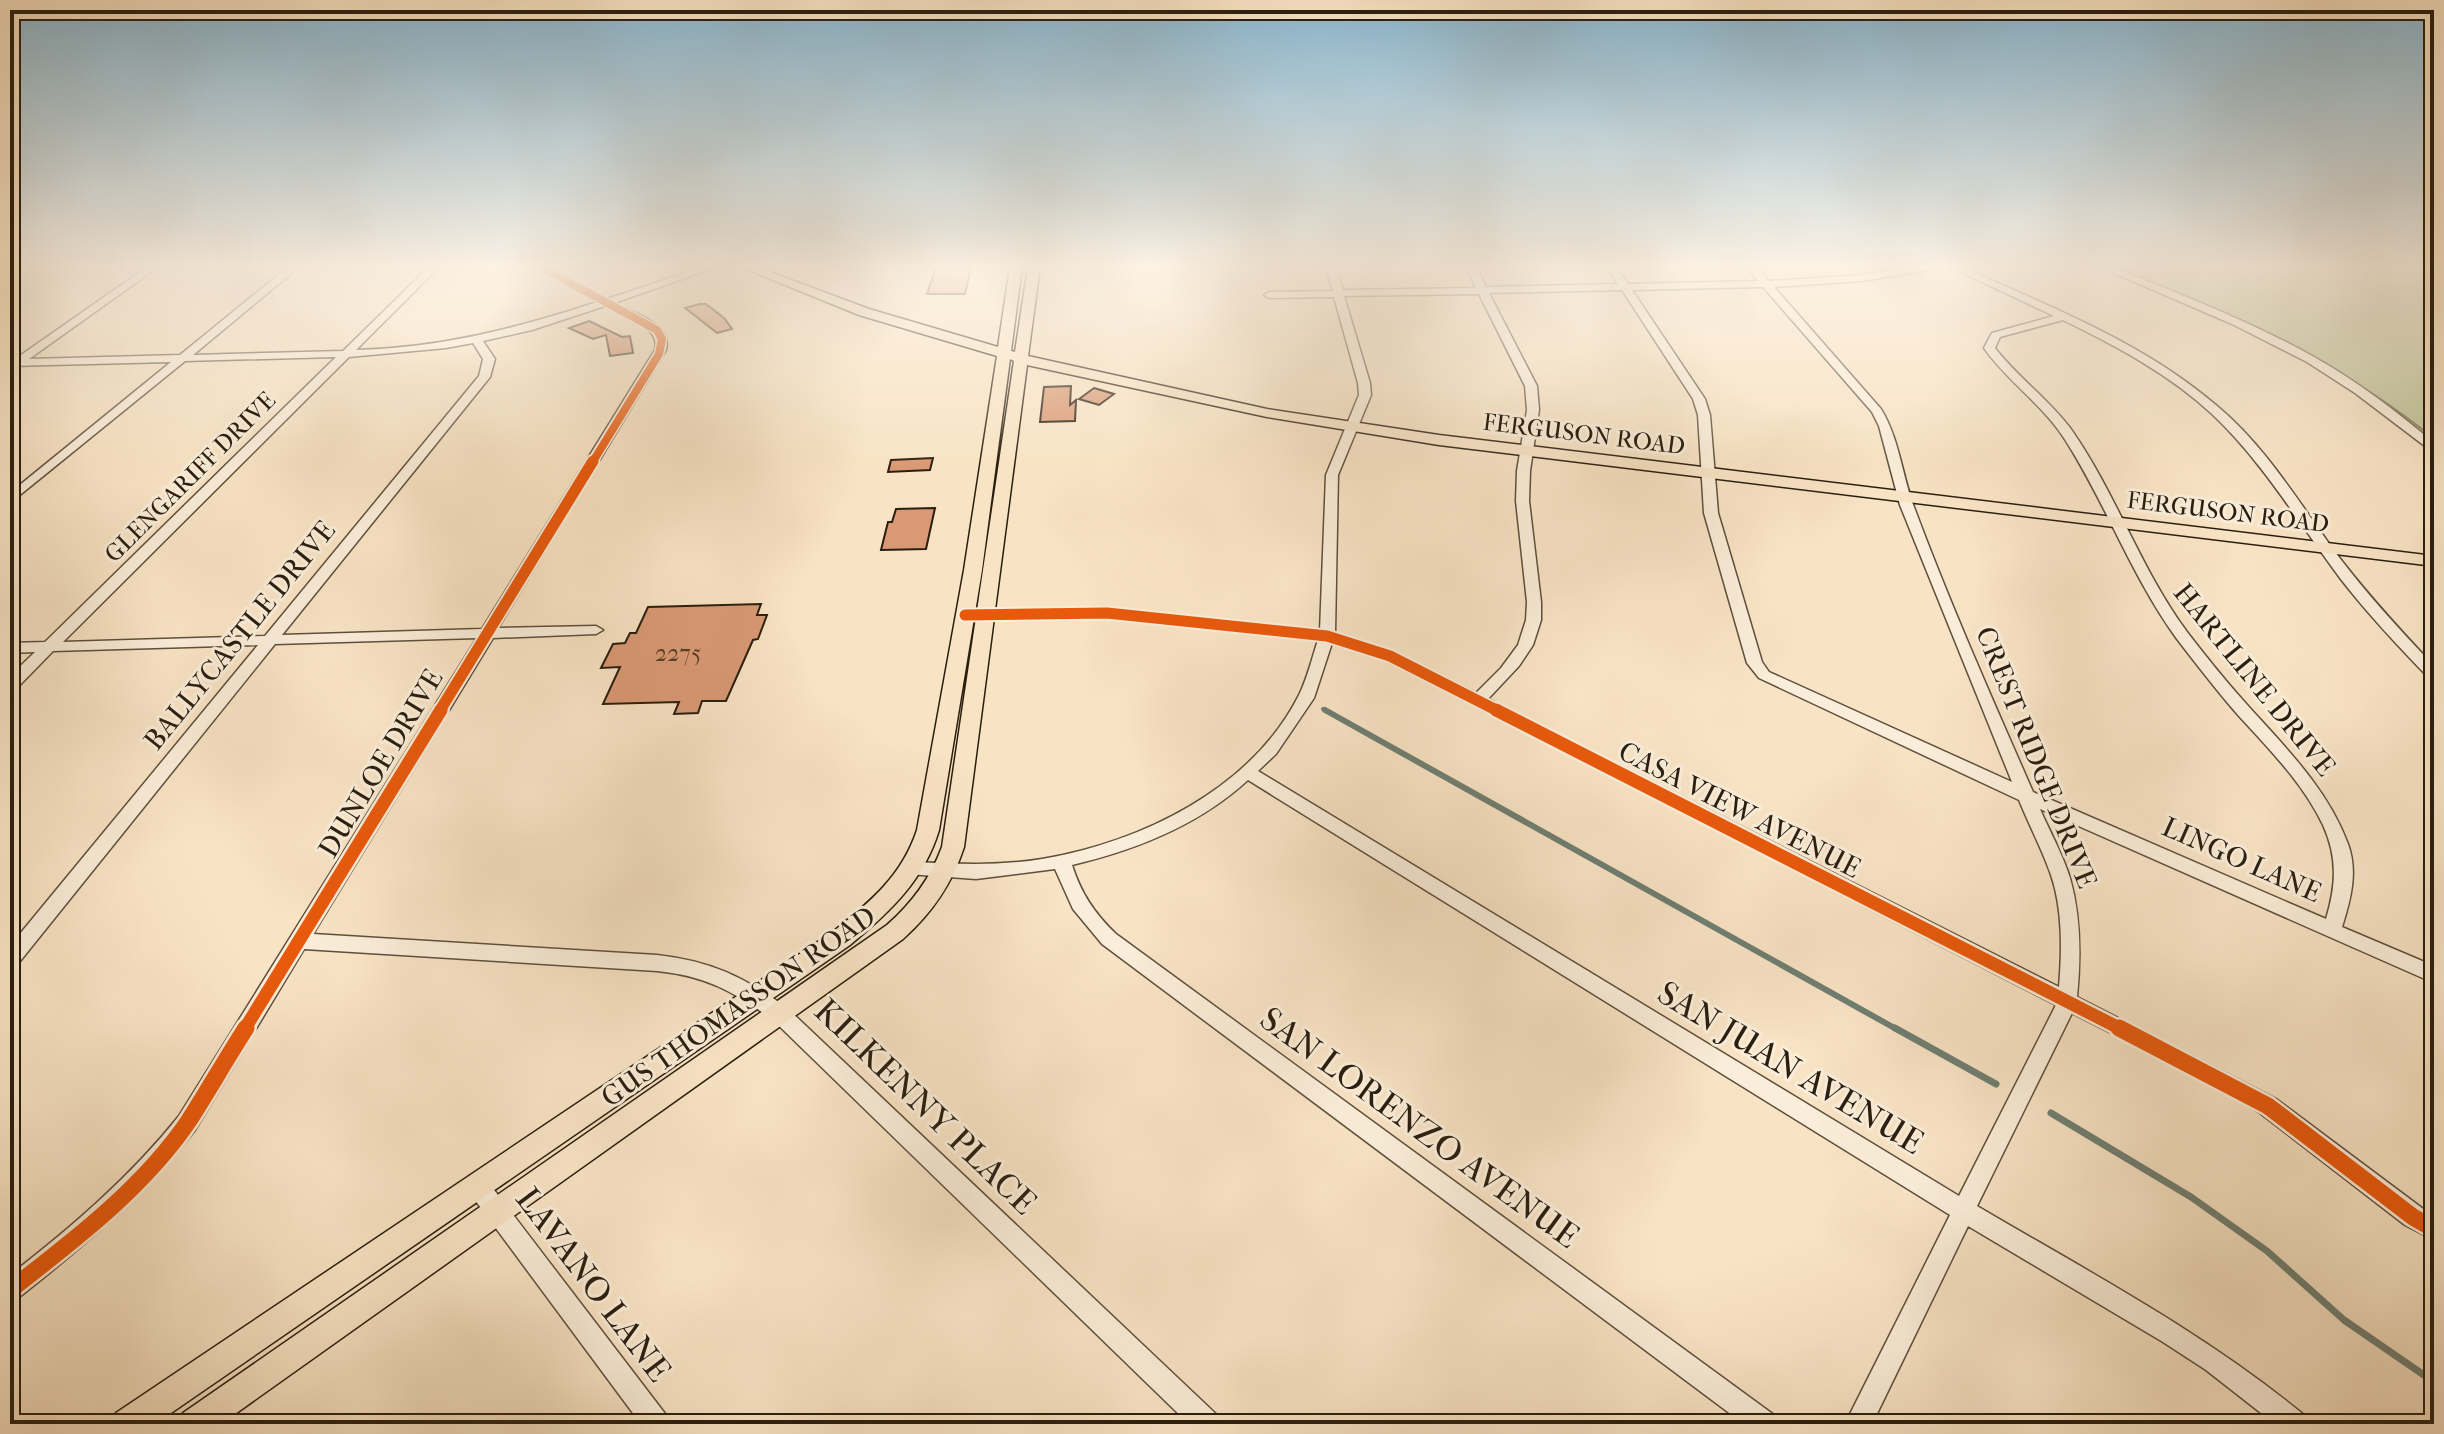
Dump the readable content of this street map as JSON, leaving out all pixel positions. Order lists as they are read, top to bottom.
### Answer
{
  "streets": {
    "main road": ["FERGUSON ROAD", "GUS THOMASSON ROAD"],
    "street": [
      "GLENGARIFF DRIVE",
      "BALLYCASTLE DRIVE",
      "HARTLINE DRIVE",
      "CREST RIDGE DRIVE",
      "DUNLOE DRIVE",
      "CASA VIEW AVENUE",
      "LINGO LANE",
      "SAN JUAN AVENUE",
      "KILKENNY PLACE",
      "SAN LORENZO AVENUE",
      "LAVANO LANE"
    ]
  },
  "crossings": [
    ["FERGUSON ROAD", "HARTLINE DRIVE"],
    ["FERGUSON ROAD", "CREST RIDGE DRIVE"],
    ["FERGUSON ROAD", "LINGO LANE"],
    ["FERGUSON ROAD", "GUS THOMASSON ROAD"],
    ["HARTLINE DRIVE", "LINGO LANE"],
    ["CREST RIDGE DRIVE", "CASA VIEW AVENUE"],
    ["CREST RIDGE DRIVE", "LINGO LANE"],
    ["CREST RIDGE DRIVE", "SAN JUAN AVENUE"],
    ["DUNLOE DRIVE", "KILKENNY PLACE"],
    ["CASA VIEW AVENUE", "GUS THOMASSON ROAD"],
    ["GUS THOMASSON ROAD", "KILKENNY PLACE"],
    ["GUS THOMASSON ROAD", "LAVANO LANE"]
  ],
  "house_numbers": ["2275"]
}
